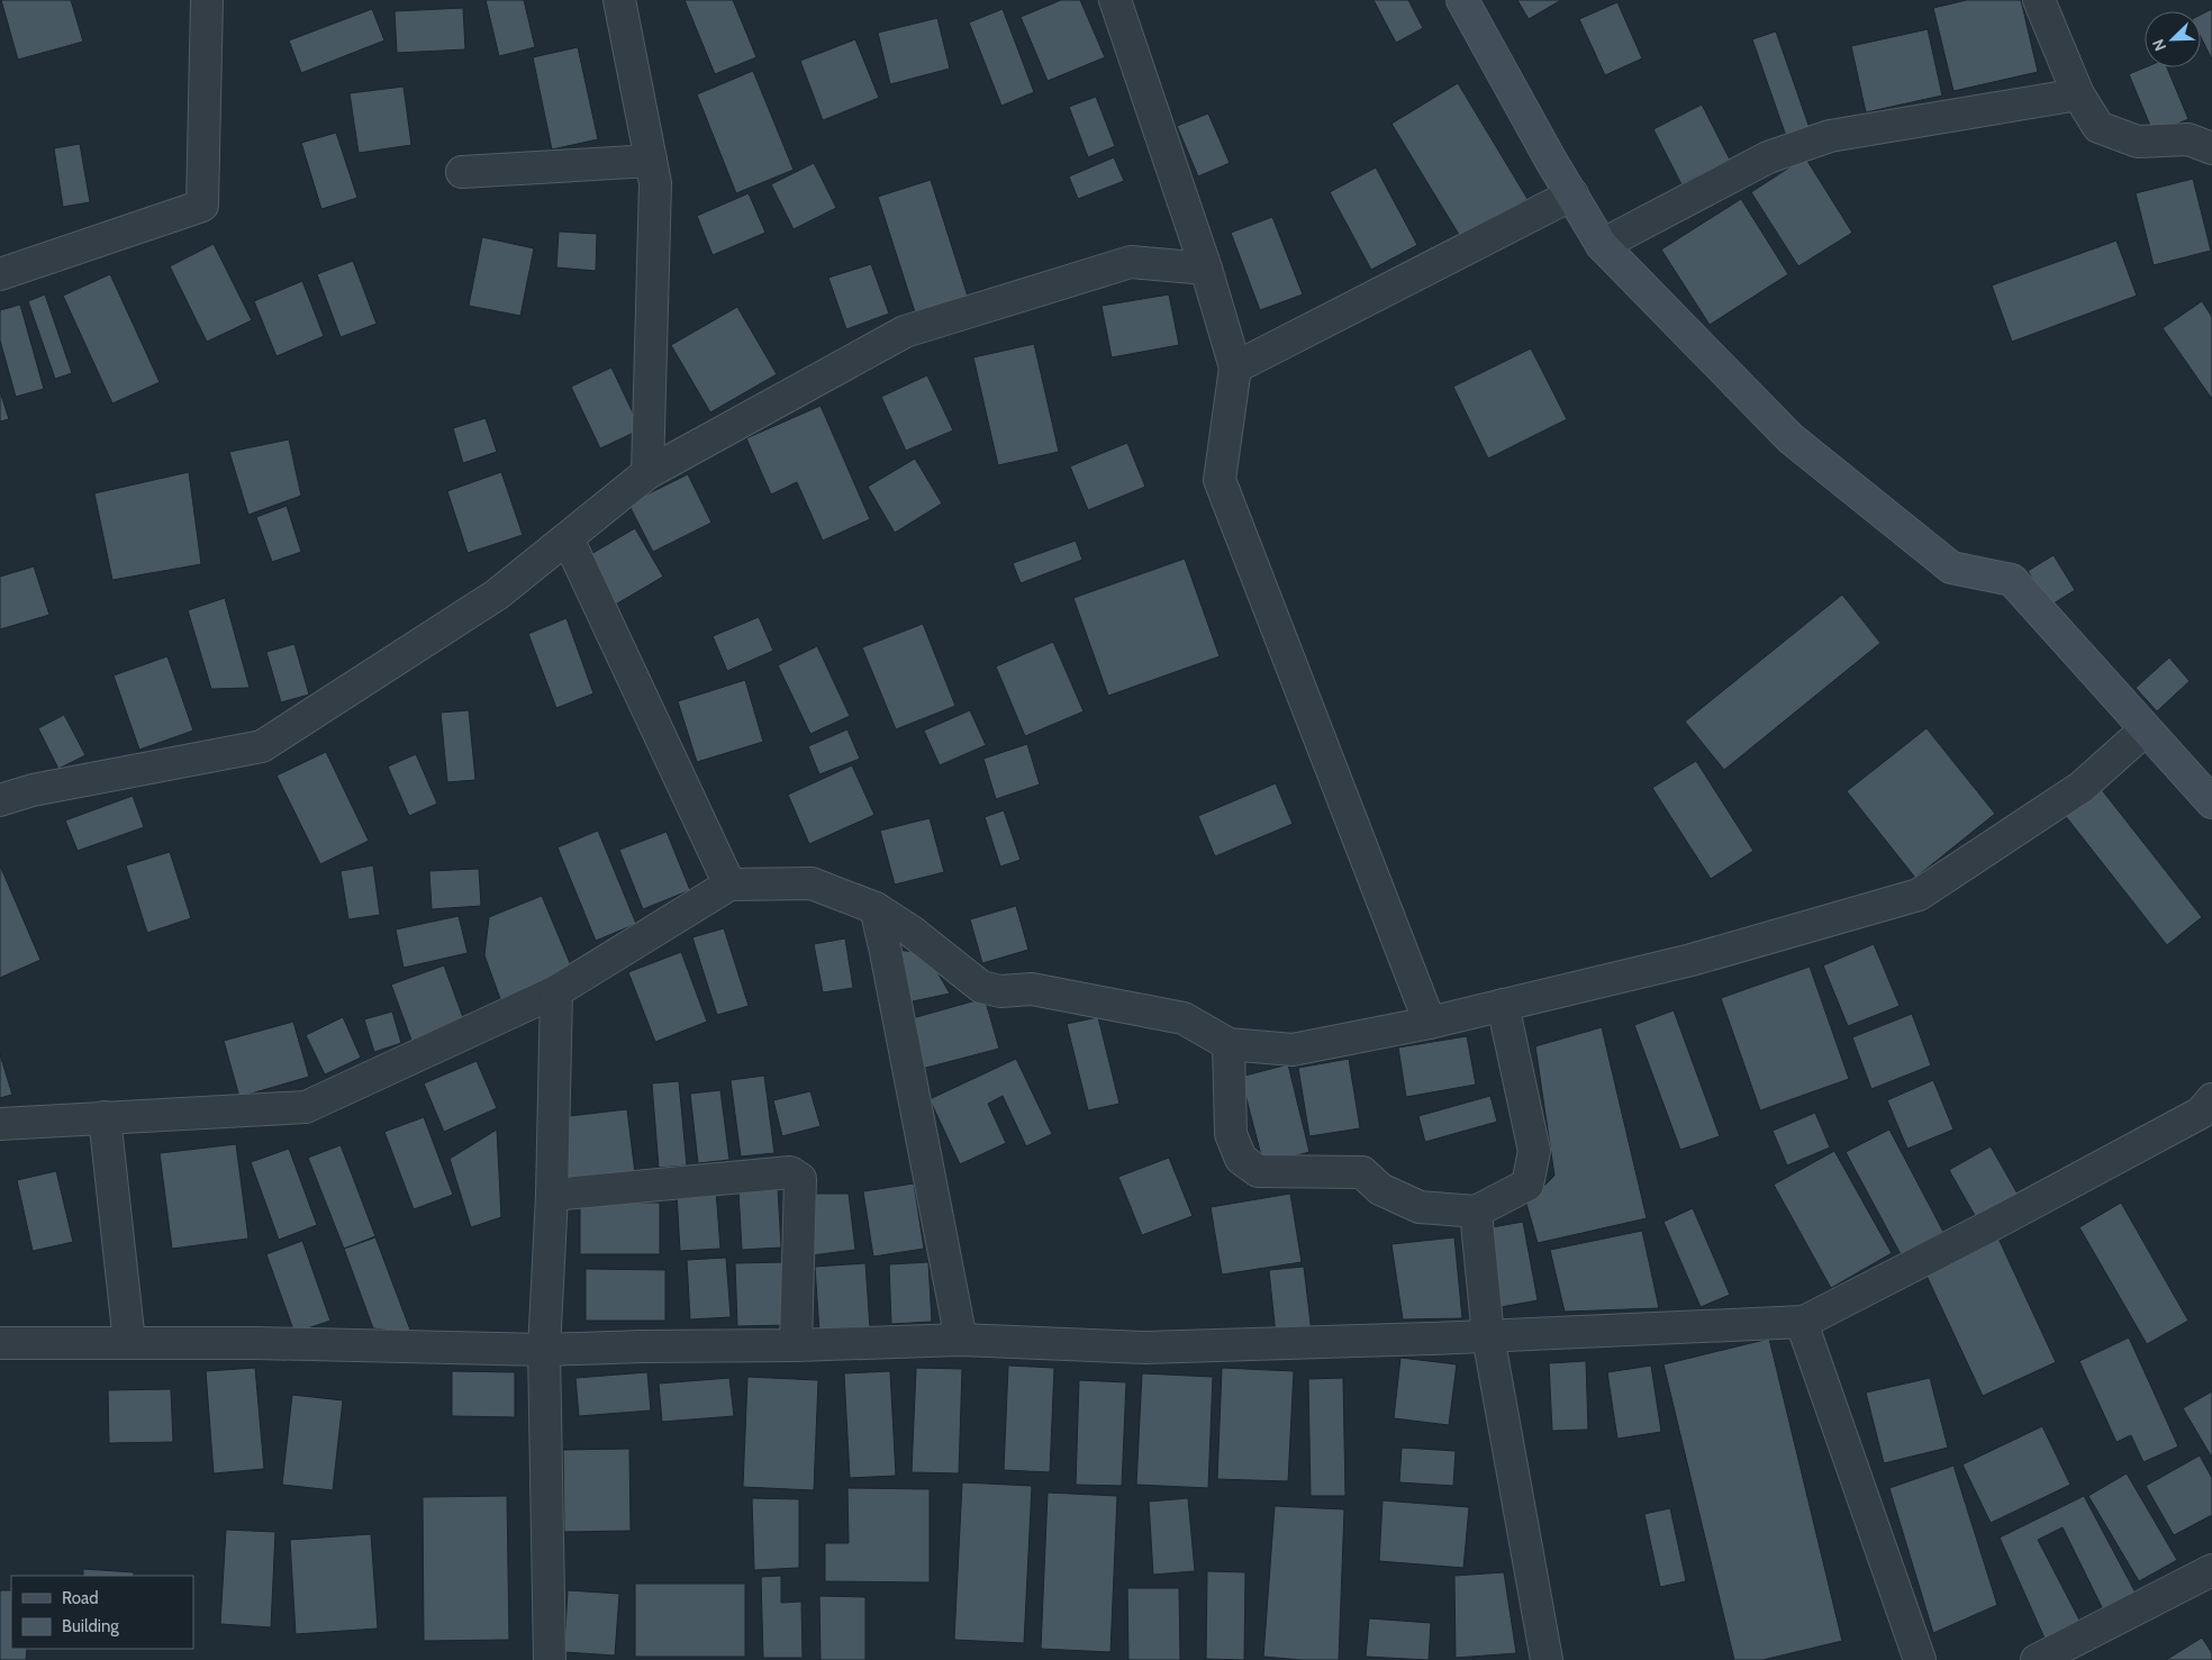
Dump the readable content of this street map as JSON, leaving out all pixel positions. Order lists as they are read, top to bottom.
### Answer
{
  "legend": ["Road", "Building"],
  "north": "bottom left"
}
